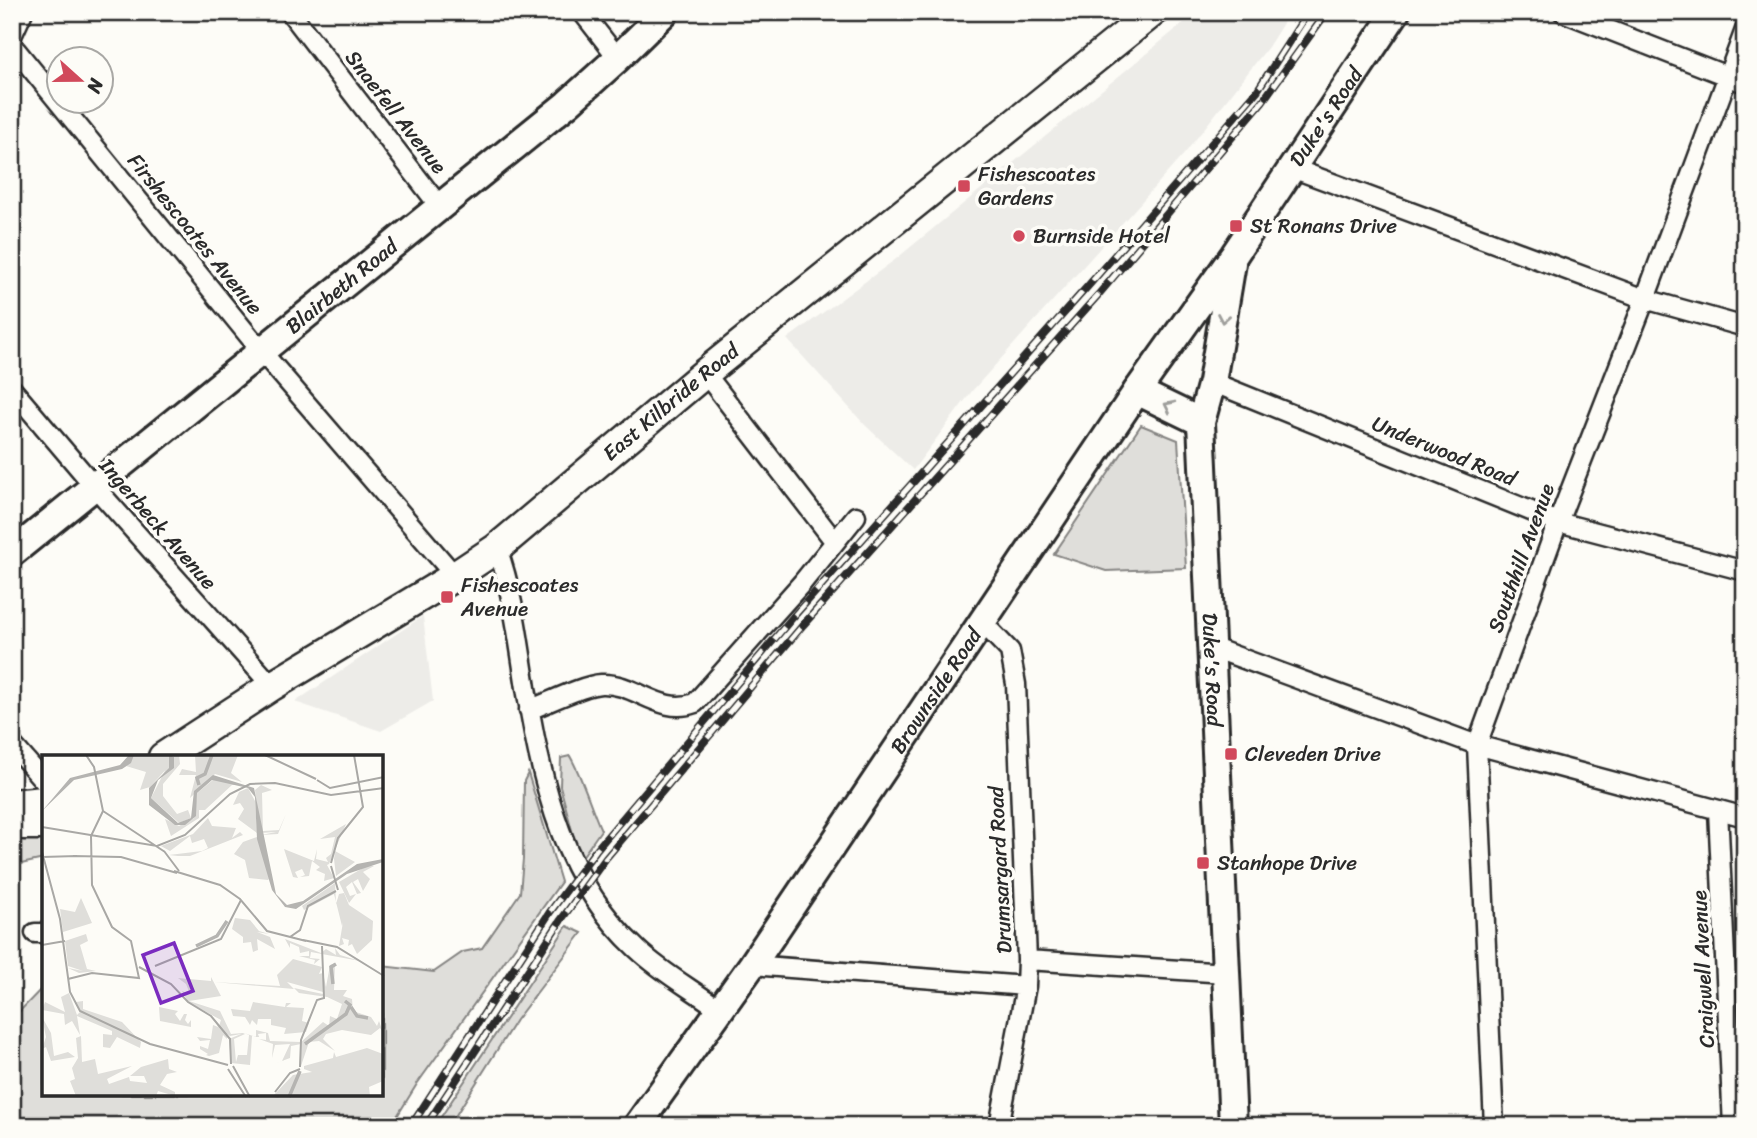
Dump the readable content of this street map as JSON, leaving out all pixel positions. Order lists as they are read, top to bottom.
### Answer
{
  "streets": {
    "main road": ["East Kilbride Road"],
    "street": [
      "Snaefell Avenue",
      "Duke's Road",
      "Firshescoates Avenue",
      "Blairbeth Road",
      "Underwood Road",
      "Ingerbeck Avenue",
      "Southhill Avenue",
      "Brownside Road",
      "Drumsargard Road",
      "Craigwell Avenue"
    ]
  },
  "crossings": [
    ["Snaefell Avenue", "Blairbeth Road"],
    ["Duke's Road", "Underwood Road"],
    ["Duke's Road", "Brownside Road"],
    ["Firshescoates Avenue", "Blairbeth Road"],
    ["Firshescoates Avenue", "East Kilbride Road"],
    ["Blairbeth Road", "Ingerbeck Avenue"],
    ["East Kilbride Road", "Ingerbeck Avenue"],
    ["Underwood Road", "Southhill Avenue"],
    ["Brownside Road", "Drumsargard Road"]
  ],
  "places": {
    "transit": [
      "Fishescoates Gardens",
      "St Ronans Drive",
      "Fishescoates Avenue",
      "Cleveden Drive",
      "Stanhope Drive"
    ],
    "other": ["Burnside Hotel"]
  },
  "north": "right"
}
